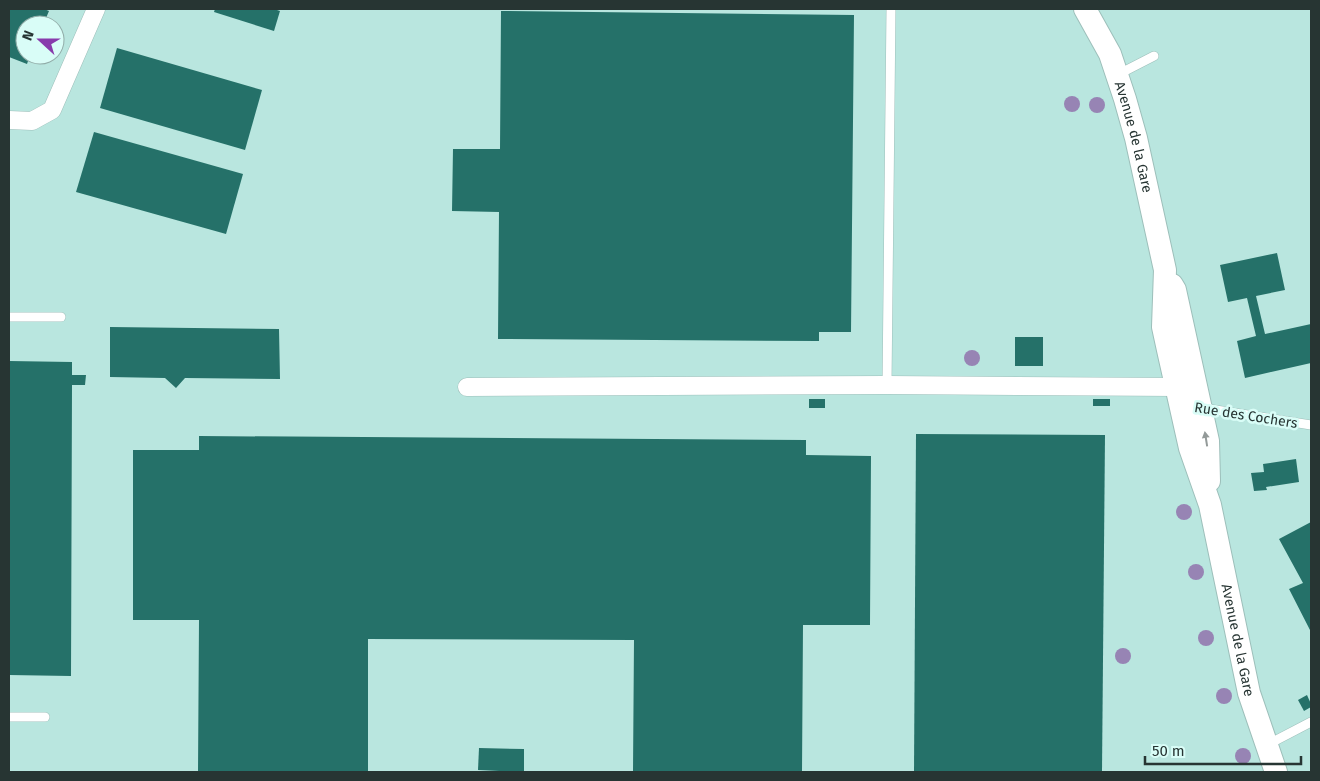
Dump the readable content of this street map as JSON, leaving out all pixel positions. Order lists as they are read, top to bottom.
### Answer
{
  "streets": {
    "street": ["Avenue de la Gare"],
    "lane": ["Rue des Cochers"]
  },
  "crossings": [
    ["Avenue de la Gare", "Rue des Cochers"]
  ],
  "scale_bar": "50 m",
  "north": "left"
}
